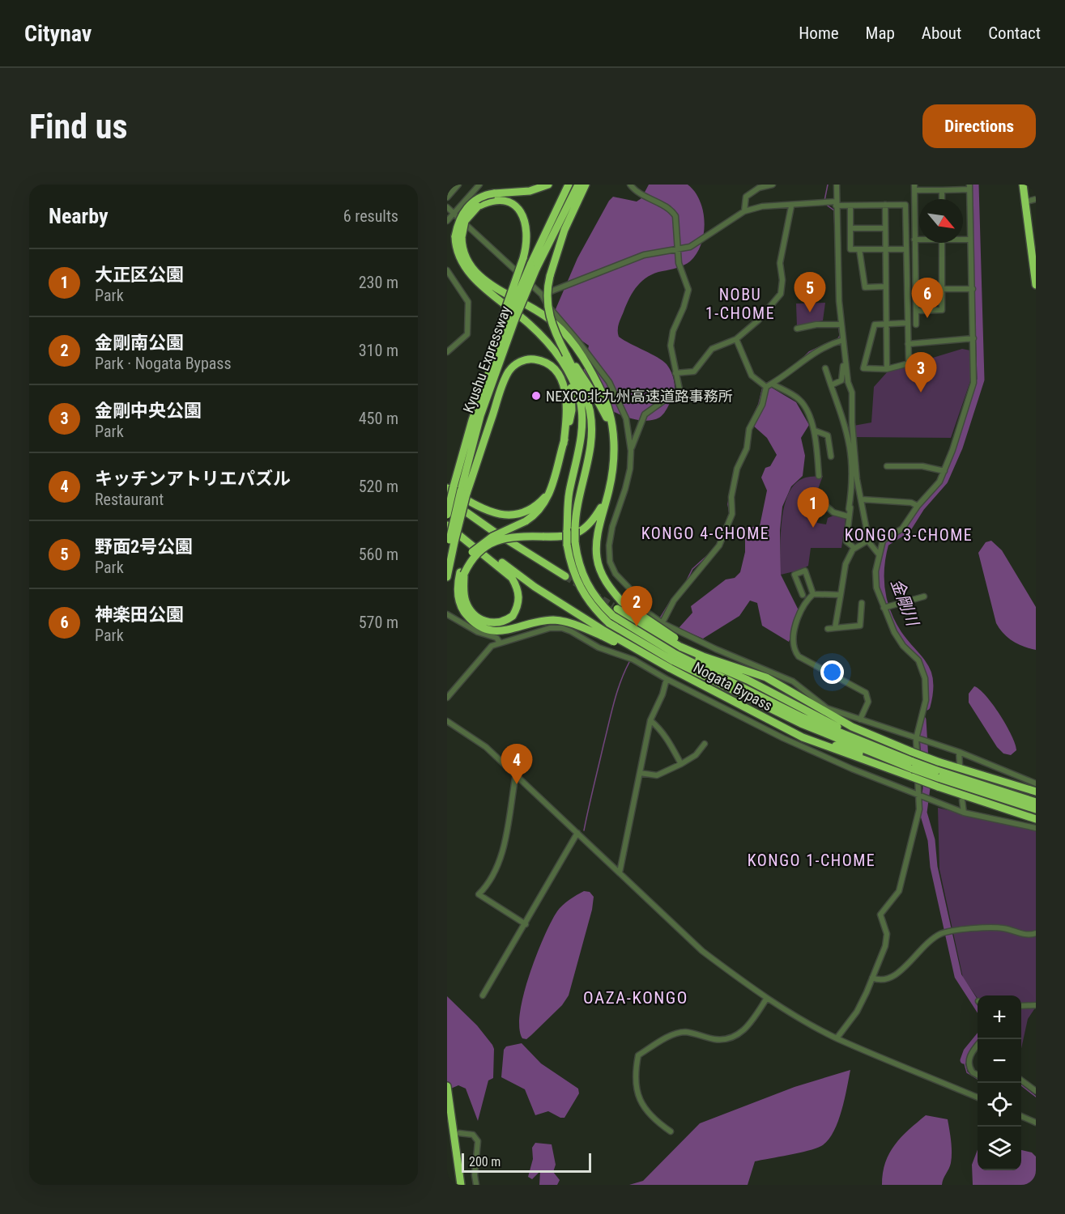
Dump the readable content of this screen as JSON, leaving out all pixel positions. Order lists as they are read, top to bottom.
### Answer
{
  "streets": {
    "highway": ["Kyushu Expressway", "Nogata Bypass"]
  },
  "districts": [
    "NOBU 1-CHOME",
    "KONGO 4-CHOME",
    "KONGO 3-CHOME",
    "KONGO 1-CHOME",
    "OAZA-KONGO"
  ],
  "water": ["金剛川"],
  "places": ["NEXCO北九州高速道路事務所"],
  "scale_bar": "200 m",
  "north": "bottom right",
  "page": {
    "header": "Citynav",
    "nav": [
      "Home",
      "Map",
      "About",
      "Contact"
    ],
    "buttons": "Directions",
    "title": "Find us",
    "heading": ["Nearby", "6 results"],
    "list": [
      {
        "mark": "1",
        "name": "大正区公園",
        "note": "Park",
        "value": "230 m"
      },
      {
        "mark": "2",
        "name": "金剛南公園",
        "note": "Park · Nogata Bypass",
        "value": "310 m"
      },
      {
        "mark": "3",
        "name": "金剛中央公園",
        "note": "Park",
        "value": "450 m"
      },
      {
        "mark": "4",
        "name": "キッチンアトリエパズル",
        "note": "Restaurant",
        "value": "520 m"
      },
      {
        "mark": "5",
        "name": "野面2号公園",
        "note": "Park",
        "value": "560 m"
      },
      {
        "mark": "6",
        "name": "神楽田公園",
        "note": "Park",
        "value": "570 m"
      }
    ],
    "pins": [
      "5",
      "6",
      "3",
      "1",
      "2",
      "4"
    ],
    "map_buttons": ["+", "−"],
    "scale": "200 m"
  }
}
